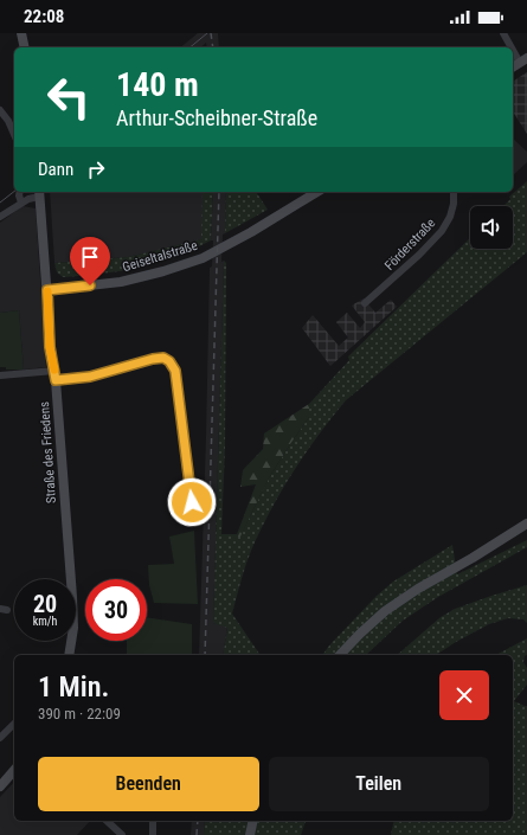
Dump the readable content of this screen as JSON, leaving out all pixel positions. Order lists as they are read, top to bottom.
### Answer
{
  "streets": {
    "street": ["Förderstraße", "Geiseltalstraße", "Straße des Friedens"]
  },
  "crossings": [
    ["Geiseltalstraße", "Straße des Friedens"]
  ],
  "page": {
    "status": "22:08",
    "turn": ["140 m", "Arthur-Scheibner-Straße"],
    "then": "Dann",
    "speed": "20 km/h",
    "limit": "30",
    "heading": ["1 Min.", "390 m · 22:09"],
    "buttons": ["Beenden", "Teilen"]
  }
}
